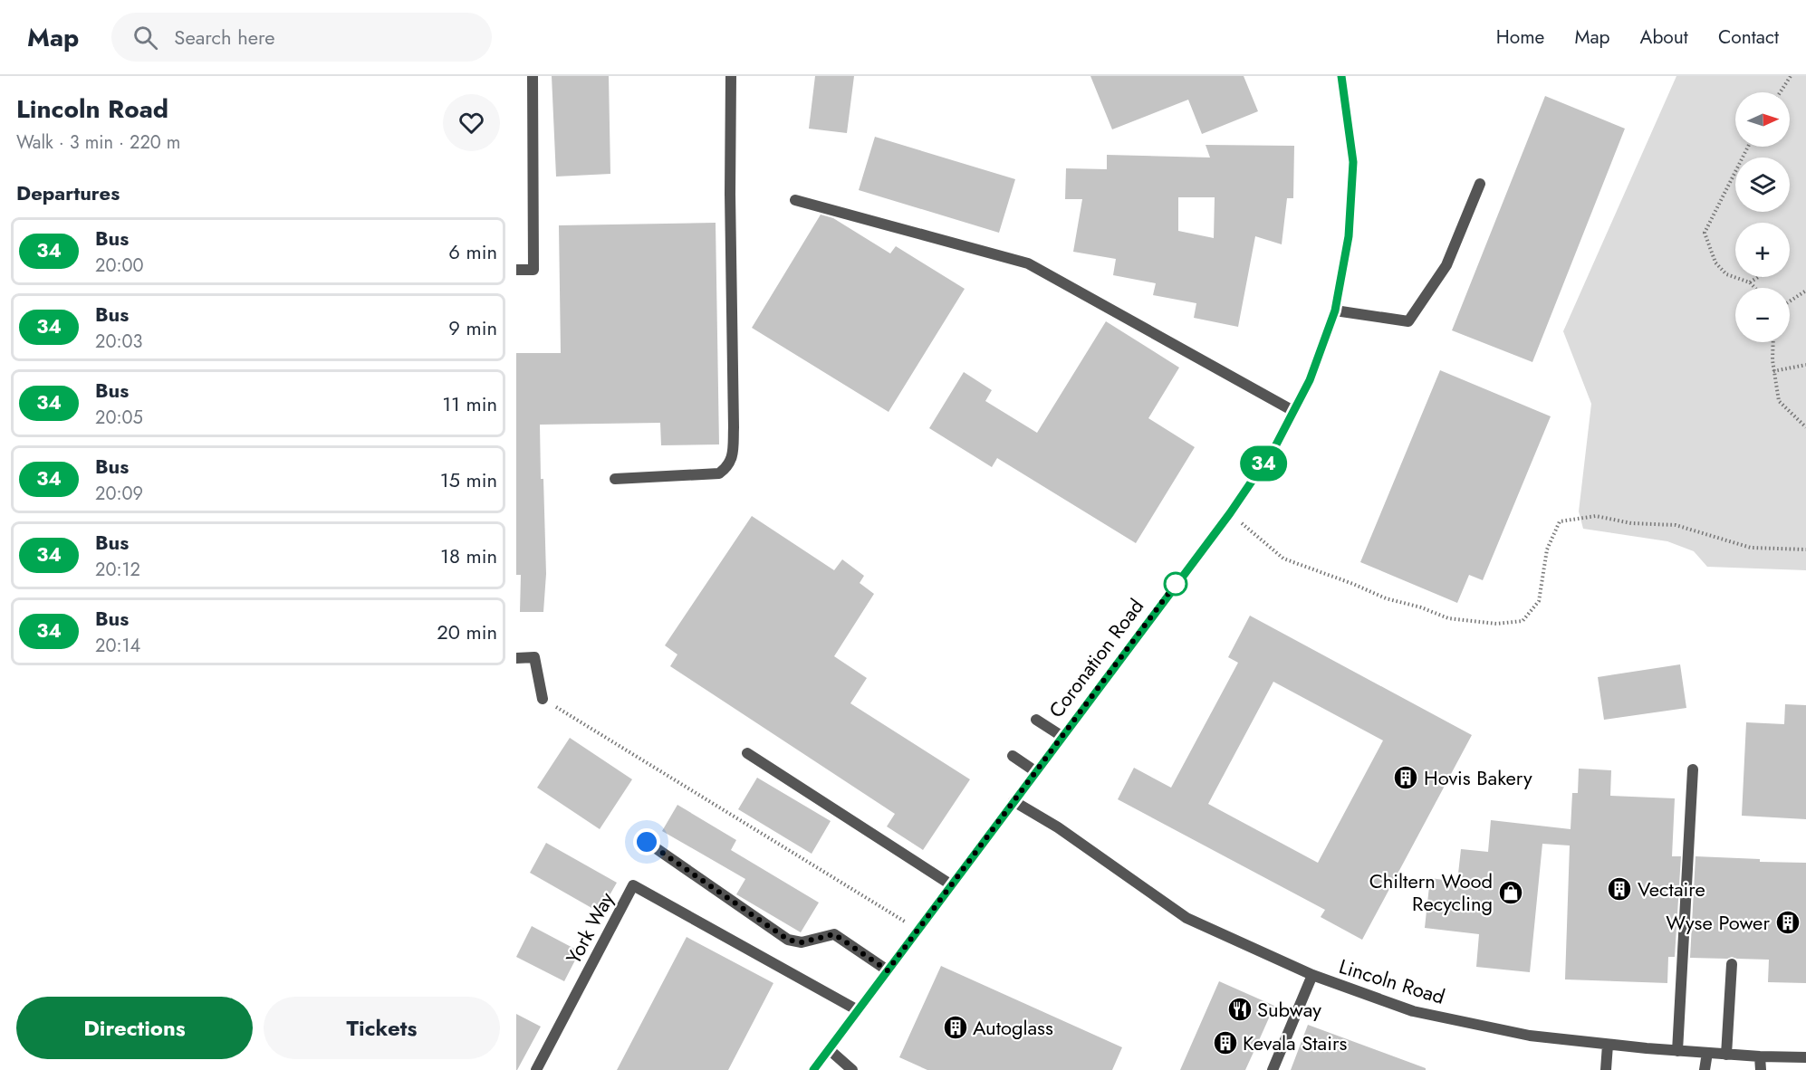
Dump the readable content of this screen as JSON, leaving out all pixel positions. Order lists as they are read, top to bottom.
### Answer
{
  "streets": {
    "street": ["Coronation Road", "York Way", "Lincoln Road"]
  },
  "crossings": [
    ["Coronation Road", "York Way"],
    ["Coronation Road", "Lincoln Road"]
  ],
  "places": {
    "building": [
      "Hovis Bakery",
      "Vectaire",
      "Wyse Power",
      "Autoglass",
      "Kevala Stairs"
    ],
    "shop": ["Chiltern Wood Recycling"],
    "restaurant": ["Subway"]
  },
  "lines": ["bus line 34"],
  "north": "right",
  "page": {
    "header": "Map",
    "search": "Search here",
    "nav": [
      "Home",
      "Map",
      "About",
      "Contact"
    ],
    "heading": [
      ["Lincoln Road", "Walk · 3 min · 220 m"],
      "Departures"
    ],
    "on_map": "34",
    "map_buttons": ["+", "−"],
    "list": [
      {
        "mark": "34",
        "name": "Bus",
        "note": "20:00",
        "value": "6 min"
      },
      {
        "mark": "34",
        "name": "Bus",
        "note": "20:03",
        "value": "9 min"
      },
      {
        "mark": "34",
        "name": "Bus",
        "note": "20:05",
        "value": "11 min"
      },
      {
        "mark": "34",
        "name": "Bus",
        "note": "20:09",
        "value": "15 min"
      },
      {
        "mark": "34",
        "name": "Bus",
        "note": "20:12",
        "value": "18 min"
      },
      {
        "mark": "34",
        "name": "Bus",
        "note": "20:14",
        "value": "20 min"
      }
    ],
    "buttons": ["Directions", "Tickets"]
  }
}
